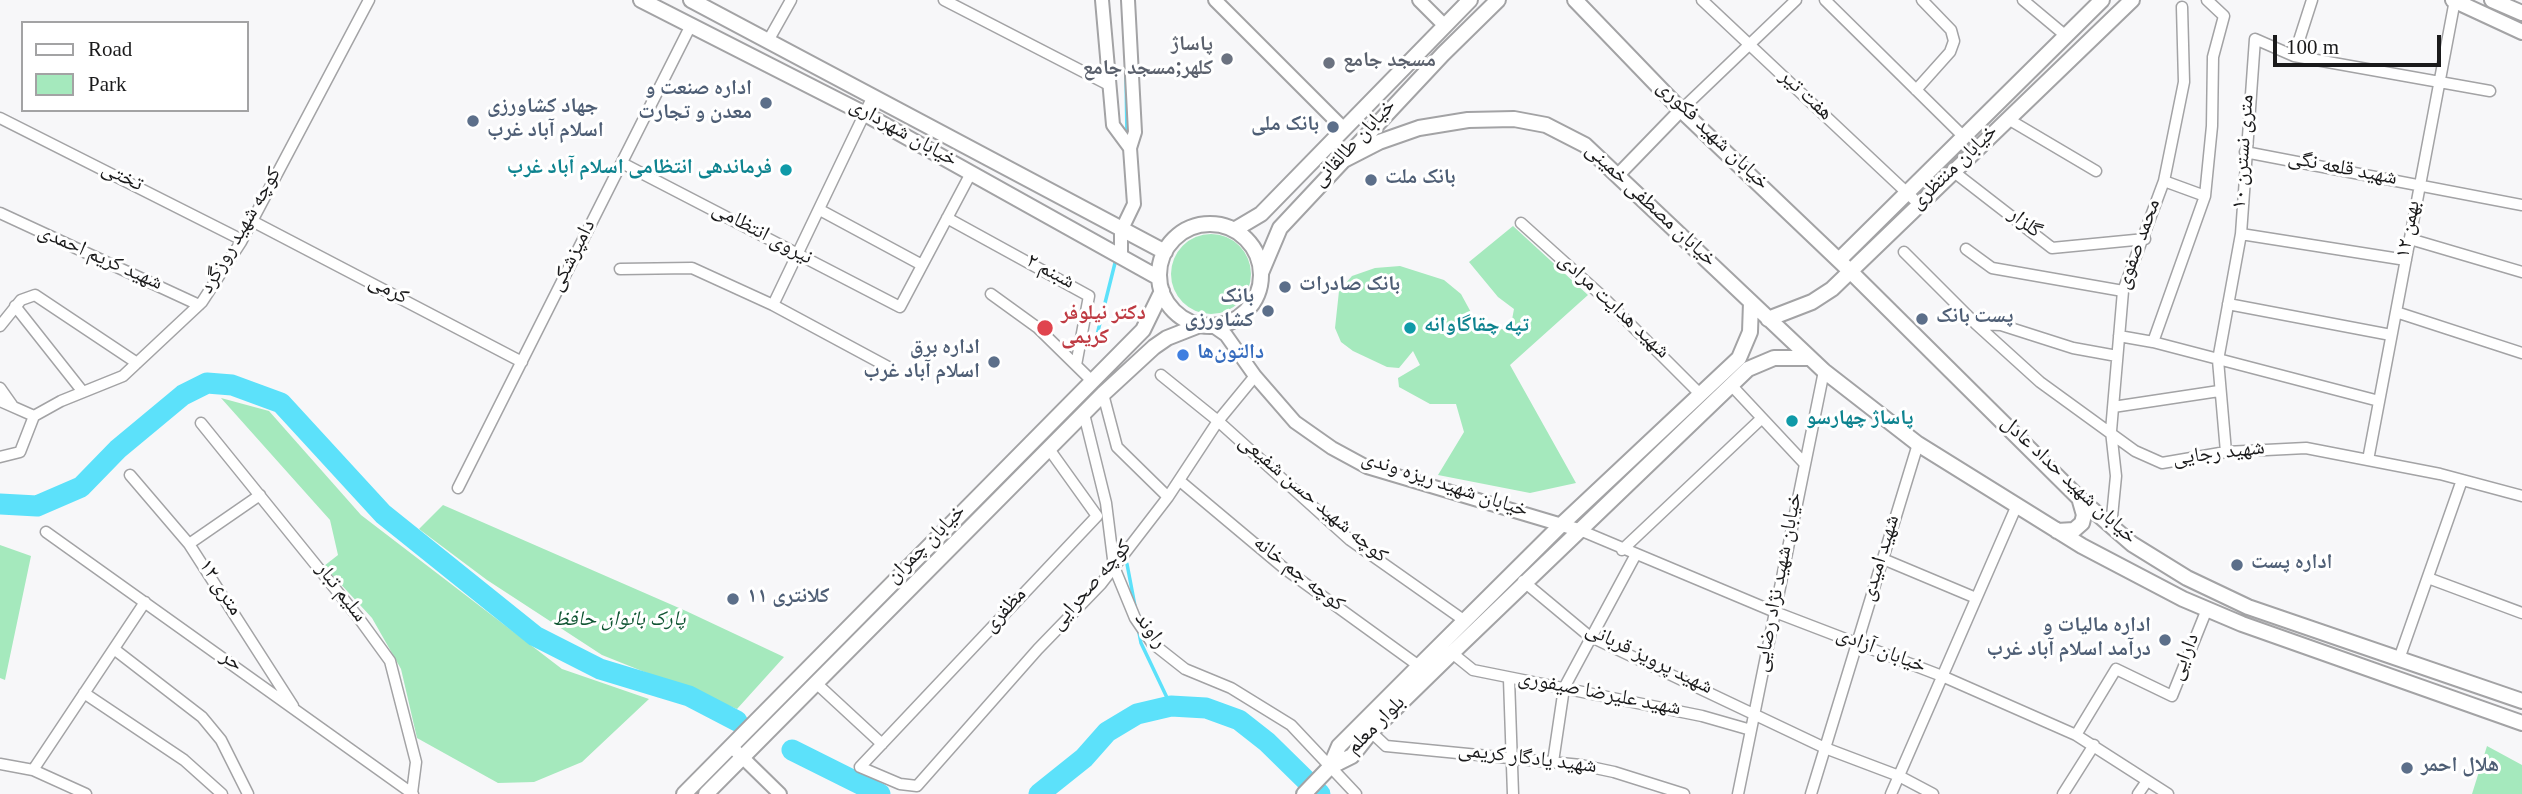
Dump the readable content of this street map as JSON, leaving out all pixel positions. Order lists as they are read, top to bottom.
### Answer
{
  "streets": {
    "main road": [
      "خیابان شهرداری",
      "خیابان شهید فکوری",
      "خیابان طالقانی",
      "خیابان منتظری",
      "خیابان مصطفی خمینی",
      "خیابان شهید حداد عادل",
      "خیابان چمران",
      "بلوار معلم"
    ],
    "street": [
      "هفت تیر",
      "۱۰ متری نسترن",
      "شهید قلعه نگی",
      "تختی",
      "گلزار",
      "۱۲ بهمن",
      "کوچه شهید روزگرد",
      "نیروی انتظامی",
      "محمد صفوی",
      "دامپزشکی",
      "شهید کریم احمدی",
      "شبنم ۲",
      "کرمی",
      "شهید هدایت مرادی",
      "شهید رجایی",
      "خیابان شهید ریزه وندی",
      "کوچه شهید حسن شفیعی",
      "شهید امیدی",
      "کوچه جم خانه",
      "خیابان شهید نژاد رضایی",
      "کوچه صحرایی",
      "۱۲ متری",
      "سلیم تبار",
      "مظفری",
      "راوند",
      "خیابان آزادی",
      "دارایی",
      "شهید پرویز قربانی",
      "حر",
      "شهید علیرضا صیفوری",
      "شهید یادگار کریمی"
    ]
  },
  "crossings": [
    ["هفت تیر", "خیابان منتظری"],
    ["خیابان شهرداری", "خیابان طالقانی"],
    ["خیابان شهرداری", "دامپزشکی"],
    ["خیابان شهرداری", "خیابان شهید ریزه وندی"],
    ["خیابان شهرداری", "خیابان چمران"],
    ["خیابان شهید فکوری", "خیابان منتظری"],
    ["خیابان شهید فکوری", "خیابان شهید حداد عادل"],
    ["خیابان طالقانی", "خیابان مصطفی خمینی"],
    ["خیابان طالقانی", "خیابان شهید ریزه وندی"],
    ["خیابان طالقانی", "خیابان چمران"],
    ["۱۰ متری نسترن", "شهید قلعه نگی"],
    ["۱۰ متری نسترن", "۱۲ بهمن"],
    ["۱۰ متری نسترن", "شهید رجایی"],
    ["خیابان منتظری", "خیابان مصطفی خمینی"],
    ["خیابان منتظری", "گلزار"],
    ["خیابان منتظری", "خیابان شهید حداد عادل"],
    ["شهید قلعه نگی", "۱۲ بهمن"],
    ["تختی", "کوچه شهید روزگرد"],
    ["خیابان مصطفی خمینی", "خیابان شهید حداد عادل"],
    ["خیابان مصطفی خمینی", "بلوار معلم"],
    ["گلزار", "محمد صفوی"],
    ["۱۲ بهمن", "شهید رجایی"],
    ["کوچه شهید روزگرد", "شهید کریم احمدی"],
    ["کوچه شهید روزگرد", "کرمی"],
    ["نیروی انتظامی", "دامپزشکی"],
    ["محمد صفوی", "شهید رجایی"],
    ["محمد صفوی", "خیابان شهید حداد عادل"],
    ["دامپزشکی", "کرمی"],
    ["شهید هدایت مرادی", "بلوار معلم"],
    ["خیابان شهید حداد عادل", "شهید امیدی"],
    ["خیابان شهید حداد عادل", "خیابان شهید نژاد رضایی"],
    ["خیابان شهید حداد عادل", "دارایی"],
    ["خیابان شهید حداد عادل", "بلوار معلم"],
    ["خیابان شهید ریزه وندی", "خیابان چمران"],
    ["خیابان شهید ریزه وندی", "کوچه صحرایی"],
    ["خیابان شهید ریزه وندی", "خیابان آزادی"],
    ["خیابان شهید ریزه وندی", "بلوار معلم"],
    ["کوچه شهید حسن شفیعی", "کوچه صحرایی"],
    ["کوچه شهید حسن شفیعی", "بلوار معلم"],
    ["خیابان چمران", "مظفری"],
    ["خیابان چمران", "راوند"],
    ["شهید امیدی", "خیابان آزادی"],
    ["شهید امیدی", "شهید پرویز قربانی"],
    ["کوچه جم خانه", "کوچه صحرایی"],
    ["کوچه جم خانه", "بلوار معلم"],
    ["خیابان شهید نژاد رضایی", "خیابان آزادی"],
    ["خیابان شهید نژاد رضایی", "شهید پرویز قربانی"],
    ["خیابان شهید نژاد رضایی", "شهید علیرضا صیفوری"],
    ["کوچه صحرایی", "مظفری"],
    ["کوچه صحرایی", "راوند"],
    ["۱۲ متری", "حر"],
    ["سلیم تبار", "حر"],
    ["راوند", "بلوار معلم"],
    ["خیابان آزادی", "دارایی"],
    ["خیابان آزادی", "بلوار معلم"],
    ["شهید پرویز قربانی", "بلوار معلم"],
    ["شهید علیرضا صیفوری", "بلوار معلم"],
    ["بلوار معلم", "شهید یادگار کریمی"]
  ],
  "parks": ["پارک بانوان حافظ"],
  "places": [
    "پاساژ کلهر;مسجد جامع",
    "مسجد جامع",
    "اداره صنعت و معدن و تجارت",
    "جهاد کشاورزی اسلام آباد غرب",
    "بانک ملی",
    "فرماندهی انتظامی اسلام آباد غرب",
    "بانک ملت",
    "بانک صادرات",
    "بانک کشاورزی",
    "پست بانک",
    "دکتر نیلوفر کریمی",
    "تپه چقاگاوانه",
    "دالتون‌ها",
    "اداره برق اسلام آباد غرب",
    "پاساژ چهارسو",
    "اداره پست",
    "کلانتری ۱۱",
    "اداره مالیات و درآمد اسلام آباد غرب",
    "هلال احمر"
  ],
  "legend": ["Road", "Park"],
  "scale_bar": "100 m"
}
